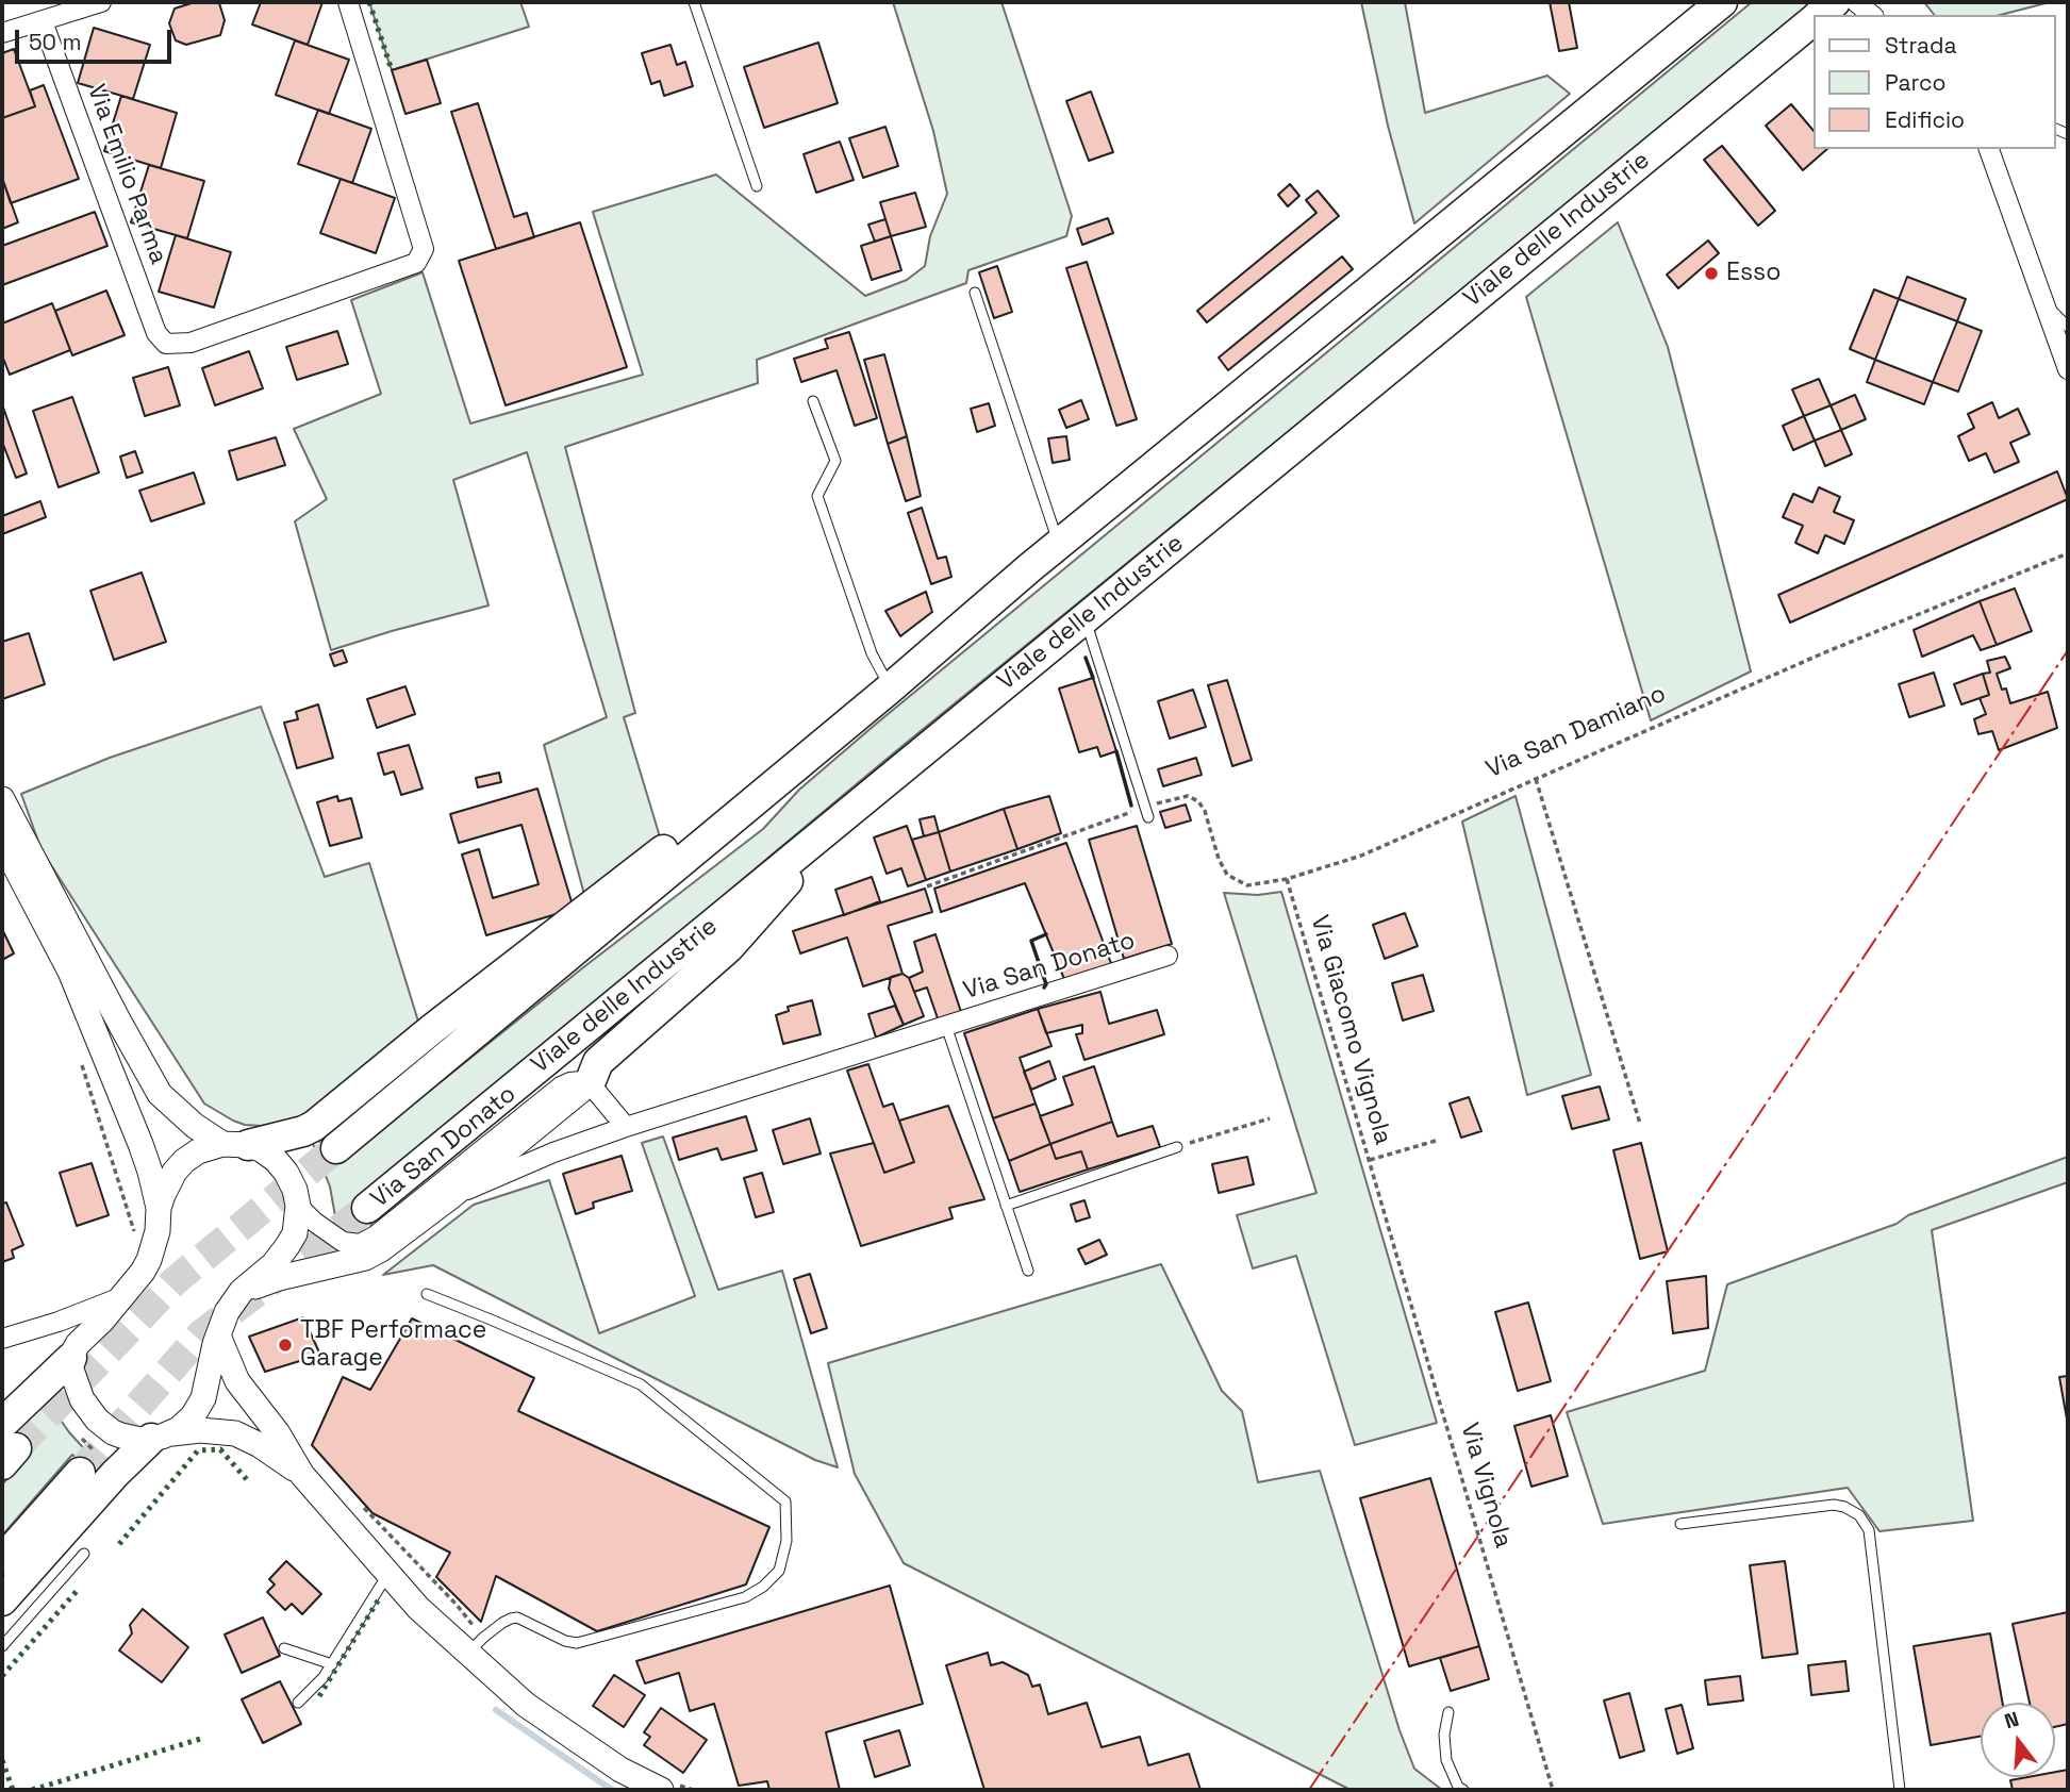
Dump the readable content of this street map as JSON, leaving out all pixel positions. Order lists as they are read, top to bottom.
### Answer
{
  "streets": {
    "main road": ["Viale delle Industrie"],
    "street": ["Via Emilio Parma", "Via San Donato"],
    "path": ["Via San Damiano", "Via Giacomo Vignola", "Via Vignola"]
  },
  "crossings": [
    ["Viale delle Industrie", "Via San Donato"],
    ["Via San Damiano", "Via Giacomo Vignola"],
    ["Via Giacomo Vignola", "Via Vignola"]
  ],
  "places": ["Esso", "TBF Performace Garage"],
  "legend": ["Strada", "Parco", "Edificio"],
  "scale_bar": "50 m",
  "north": "top"
}
